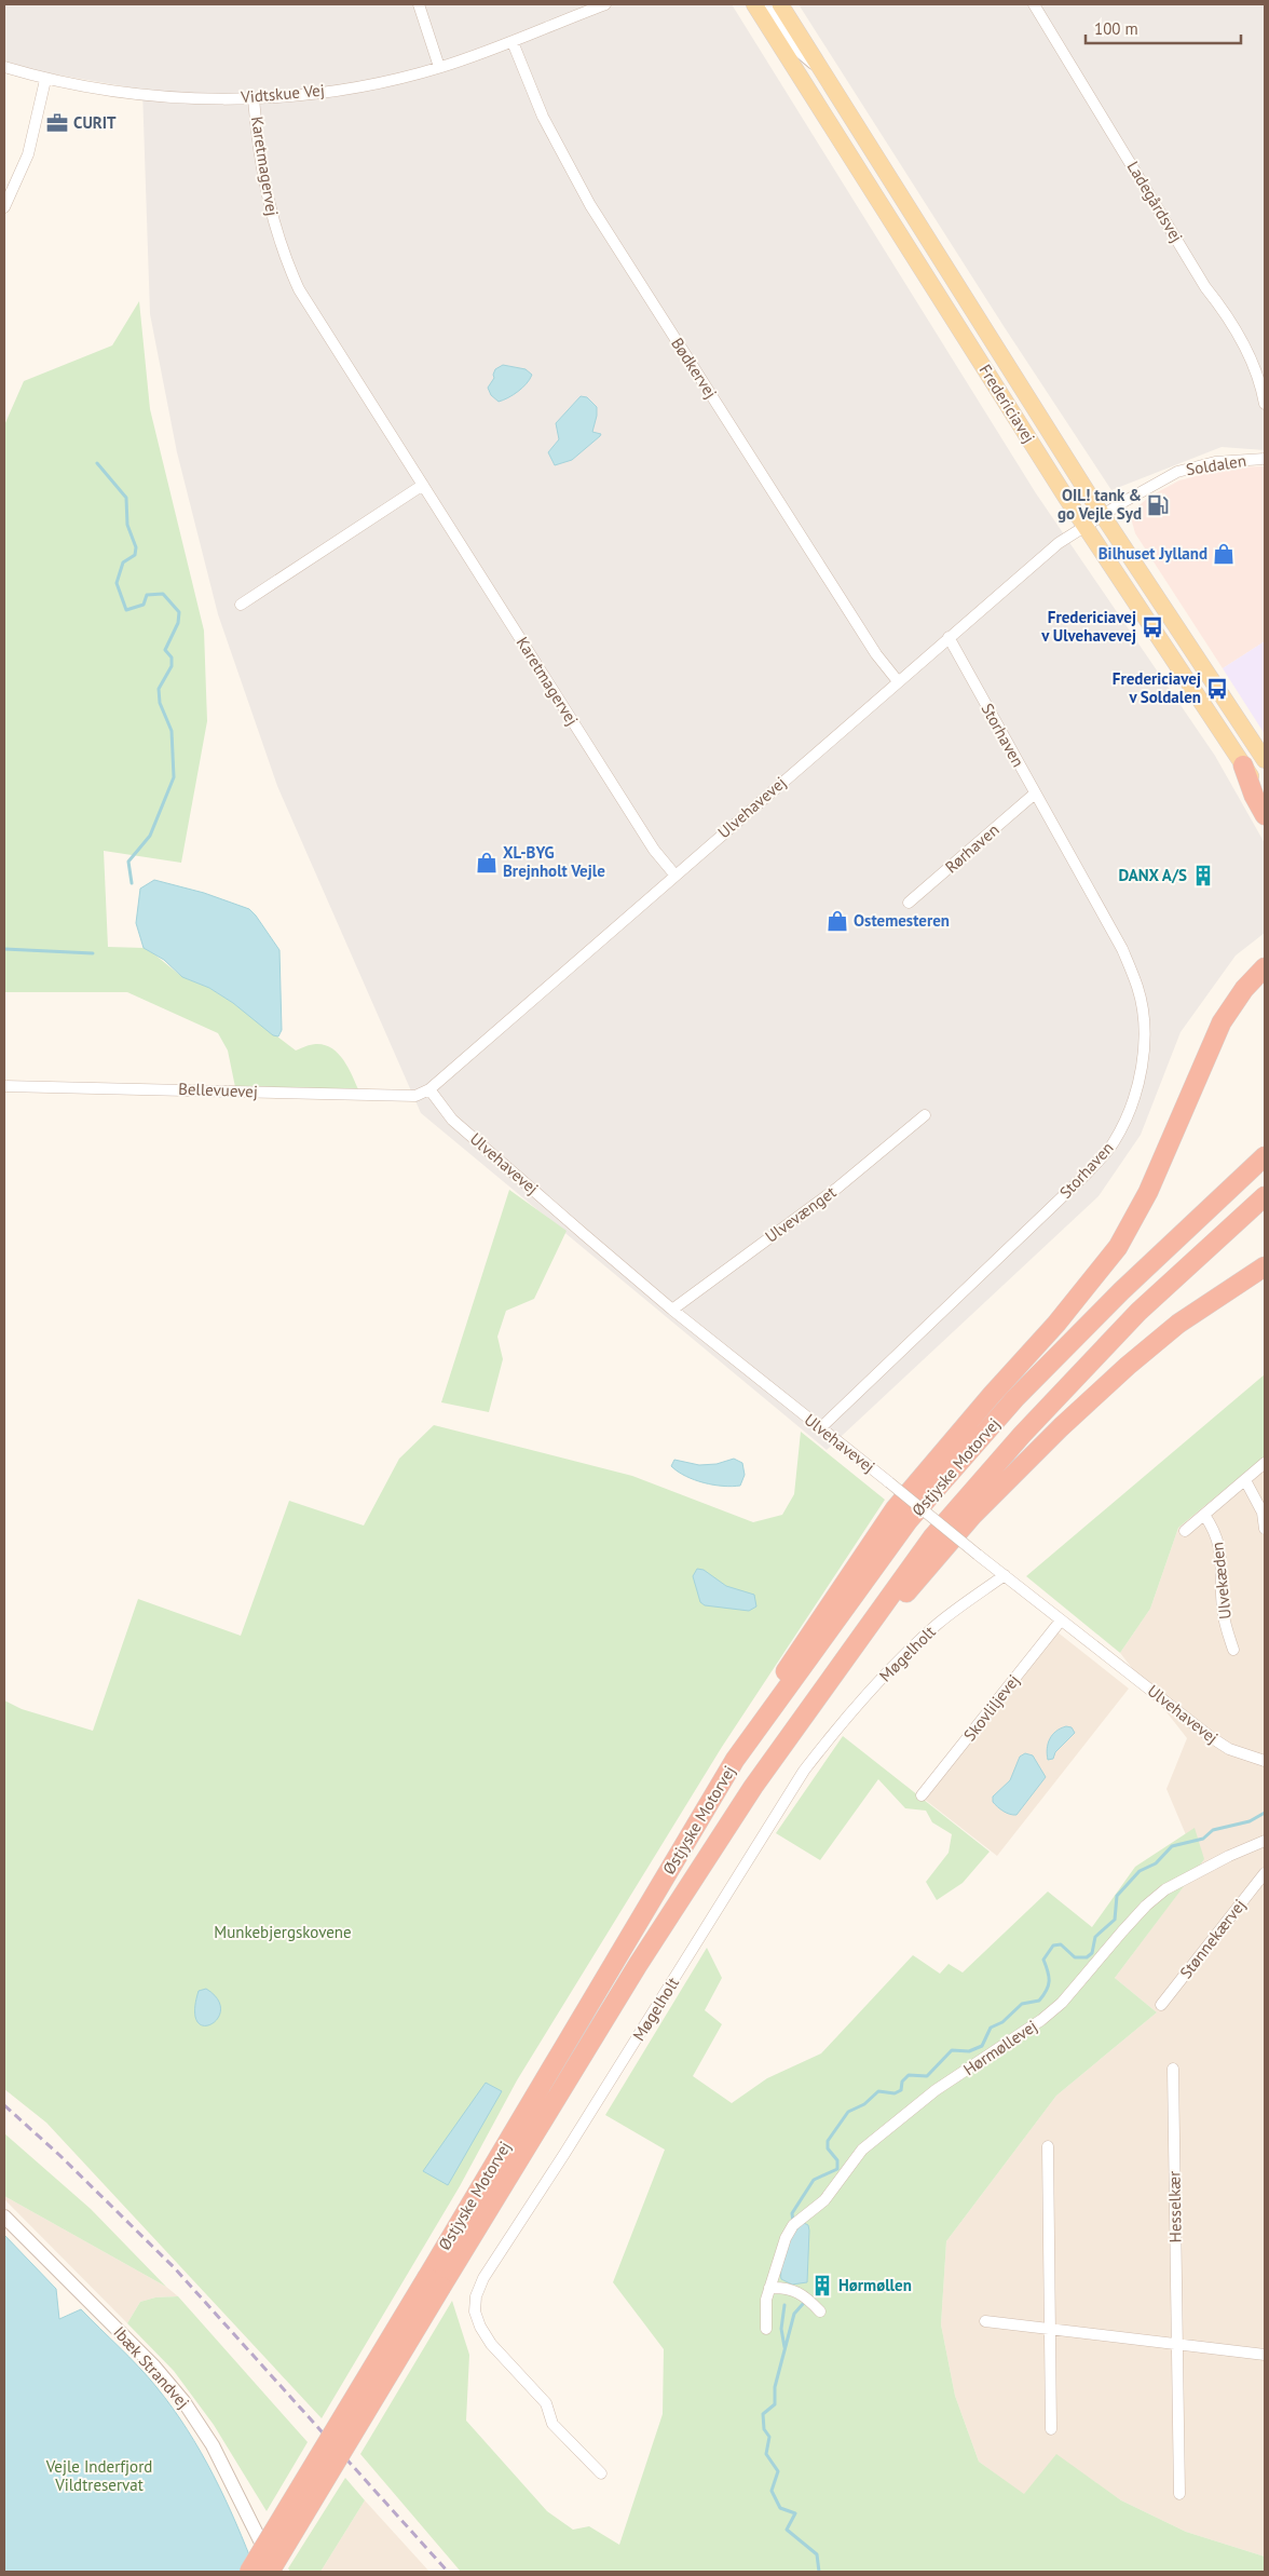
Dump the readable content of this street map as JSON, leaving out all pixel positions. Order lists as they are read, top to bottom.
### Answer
{
  "streets": {
    "highway": ["Østjyske Motorvej"],
    "main road": ["Fredericiavej"],
    "street": [
      "Vidtskue Vej",
      "Karetmagervej",
      "Ladegårdsvej",
      "Bødkervej",
      "Soldalen",
      "Storhaven",
      "Ulvehavevej",
      "Rørhaven",
      "Bellevuevej",
      "Ulvevænget",
      "Ulvekæden",
      "Møgelholt",
      "Skovliljevej",
      "Stønnekærvej",
      "Hørmøllevej",
      "Hesselkær",
      "Ibæk Strandvej"
    ]
  },
  "crossings": [
    ["Vidtskue Vej", "Karetmagervej"],
    ["Vidtskue Vej", "Bødkervej"],
    ["Karetmagervej", "Ulvehavevej"],
    ["Bødkervej", "Ulvehavevej"],
    ["Fredericiavej", "Soldalen"],
    ["Fredericiavej", "Ulvehavevej"],
    ["Soldalen", "Ulvehavevej"],
    ["Storhaven", "Ulvehavevej"],
    ["Storhaven", "Rørhaven"],
    ["Ulvehavevej", "Bellevuevej"],
    ["Ulvehavevej", "Ulvevænget"],
    ["Ulvehavevej", "Møgelholt"],
    ["Ulvehavevej", "Skovliljevej"]
  ],
  "parks": ["Munkebjergskovene", "Vejle Inderfjord Vildtreservat"],
  "places": {
    "office": ["CURIT"],
    "fuel station": ["OIL! tank & go Vejle Syd"],
    "shop": ["Bilhuset Jylland", "XL-BYG Brejnholt Vejle", "Ostemesteren"],
    "bus stop": ["Fredericiavej v Ulvehavevej", "Fredericiavej v Soldalen"],
    "building": ["DANX A/S", "Hørmøllen"]
  },
  "scale_bar": "100 m"
}
